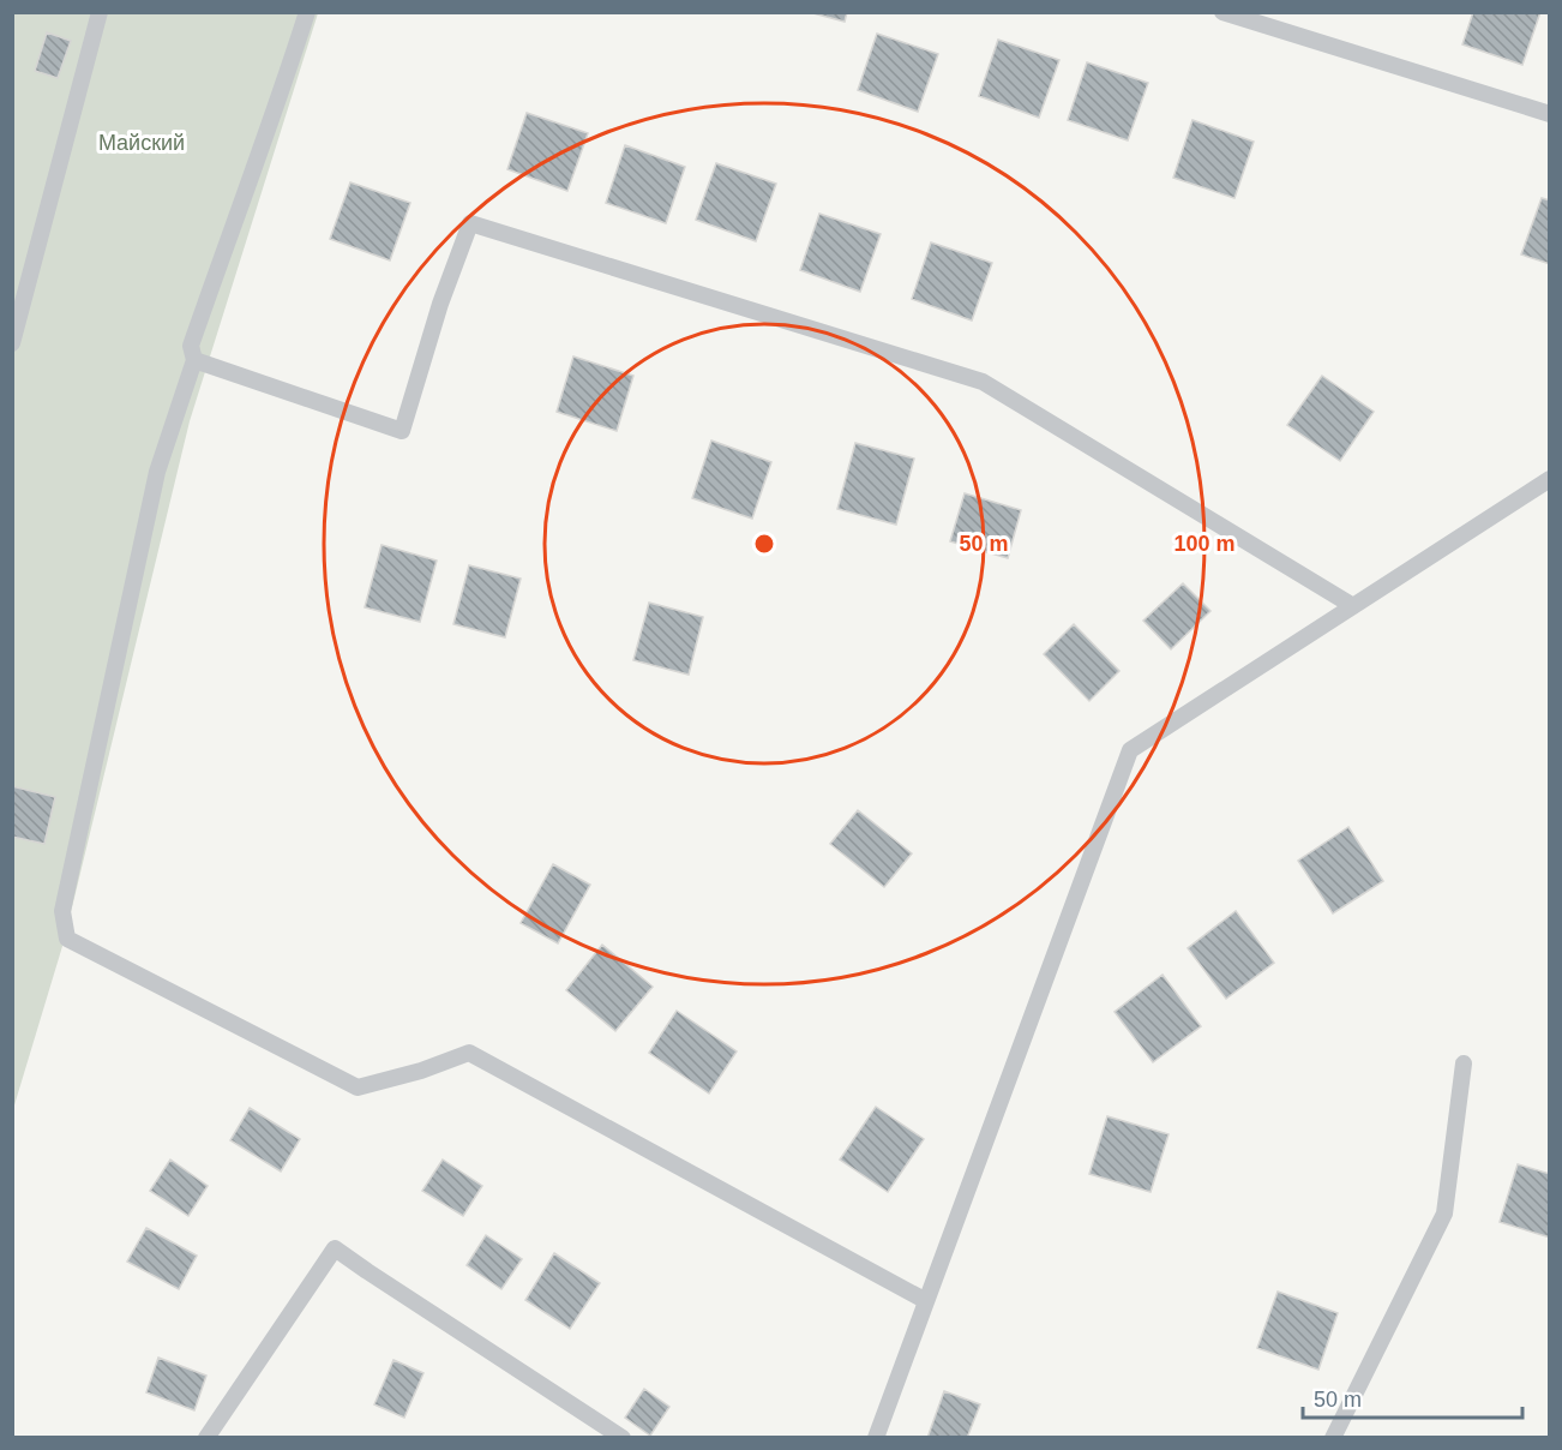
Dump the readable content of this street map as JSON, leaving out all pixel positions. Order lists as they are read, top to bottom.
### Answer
{
  "parks": ["Майский"],
  "scale_bar": "50 m",
  "rings": ["50 m", "100 m"]
}
